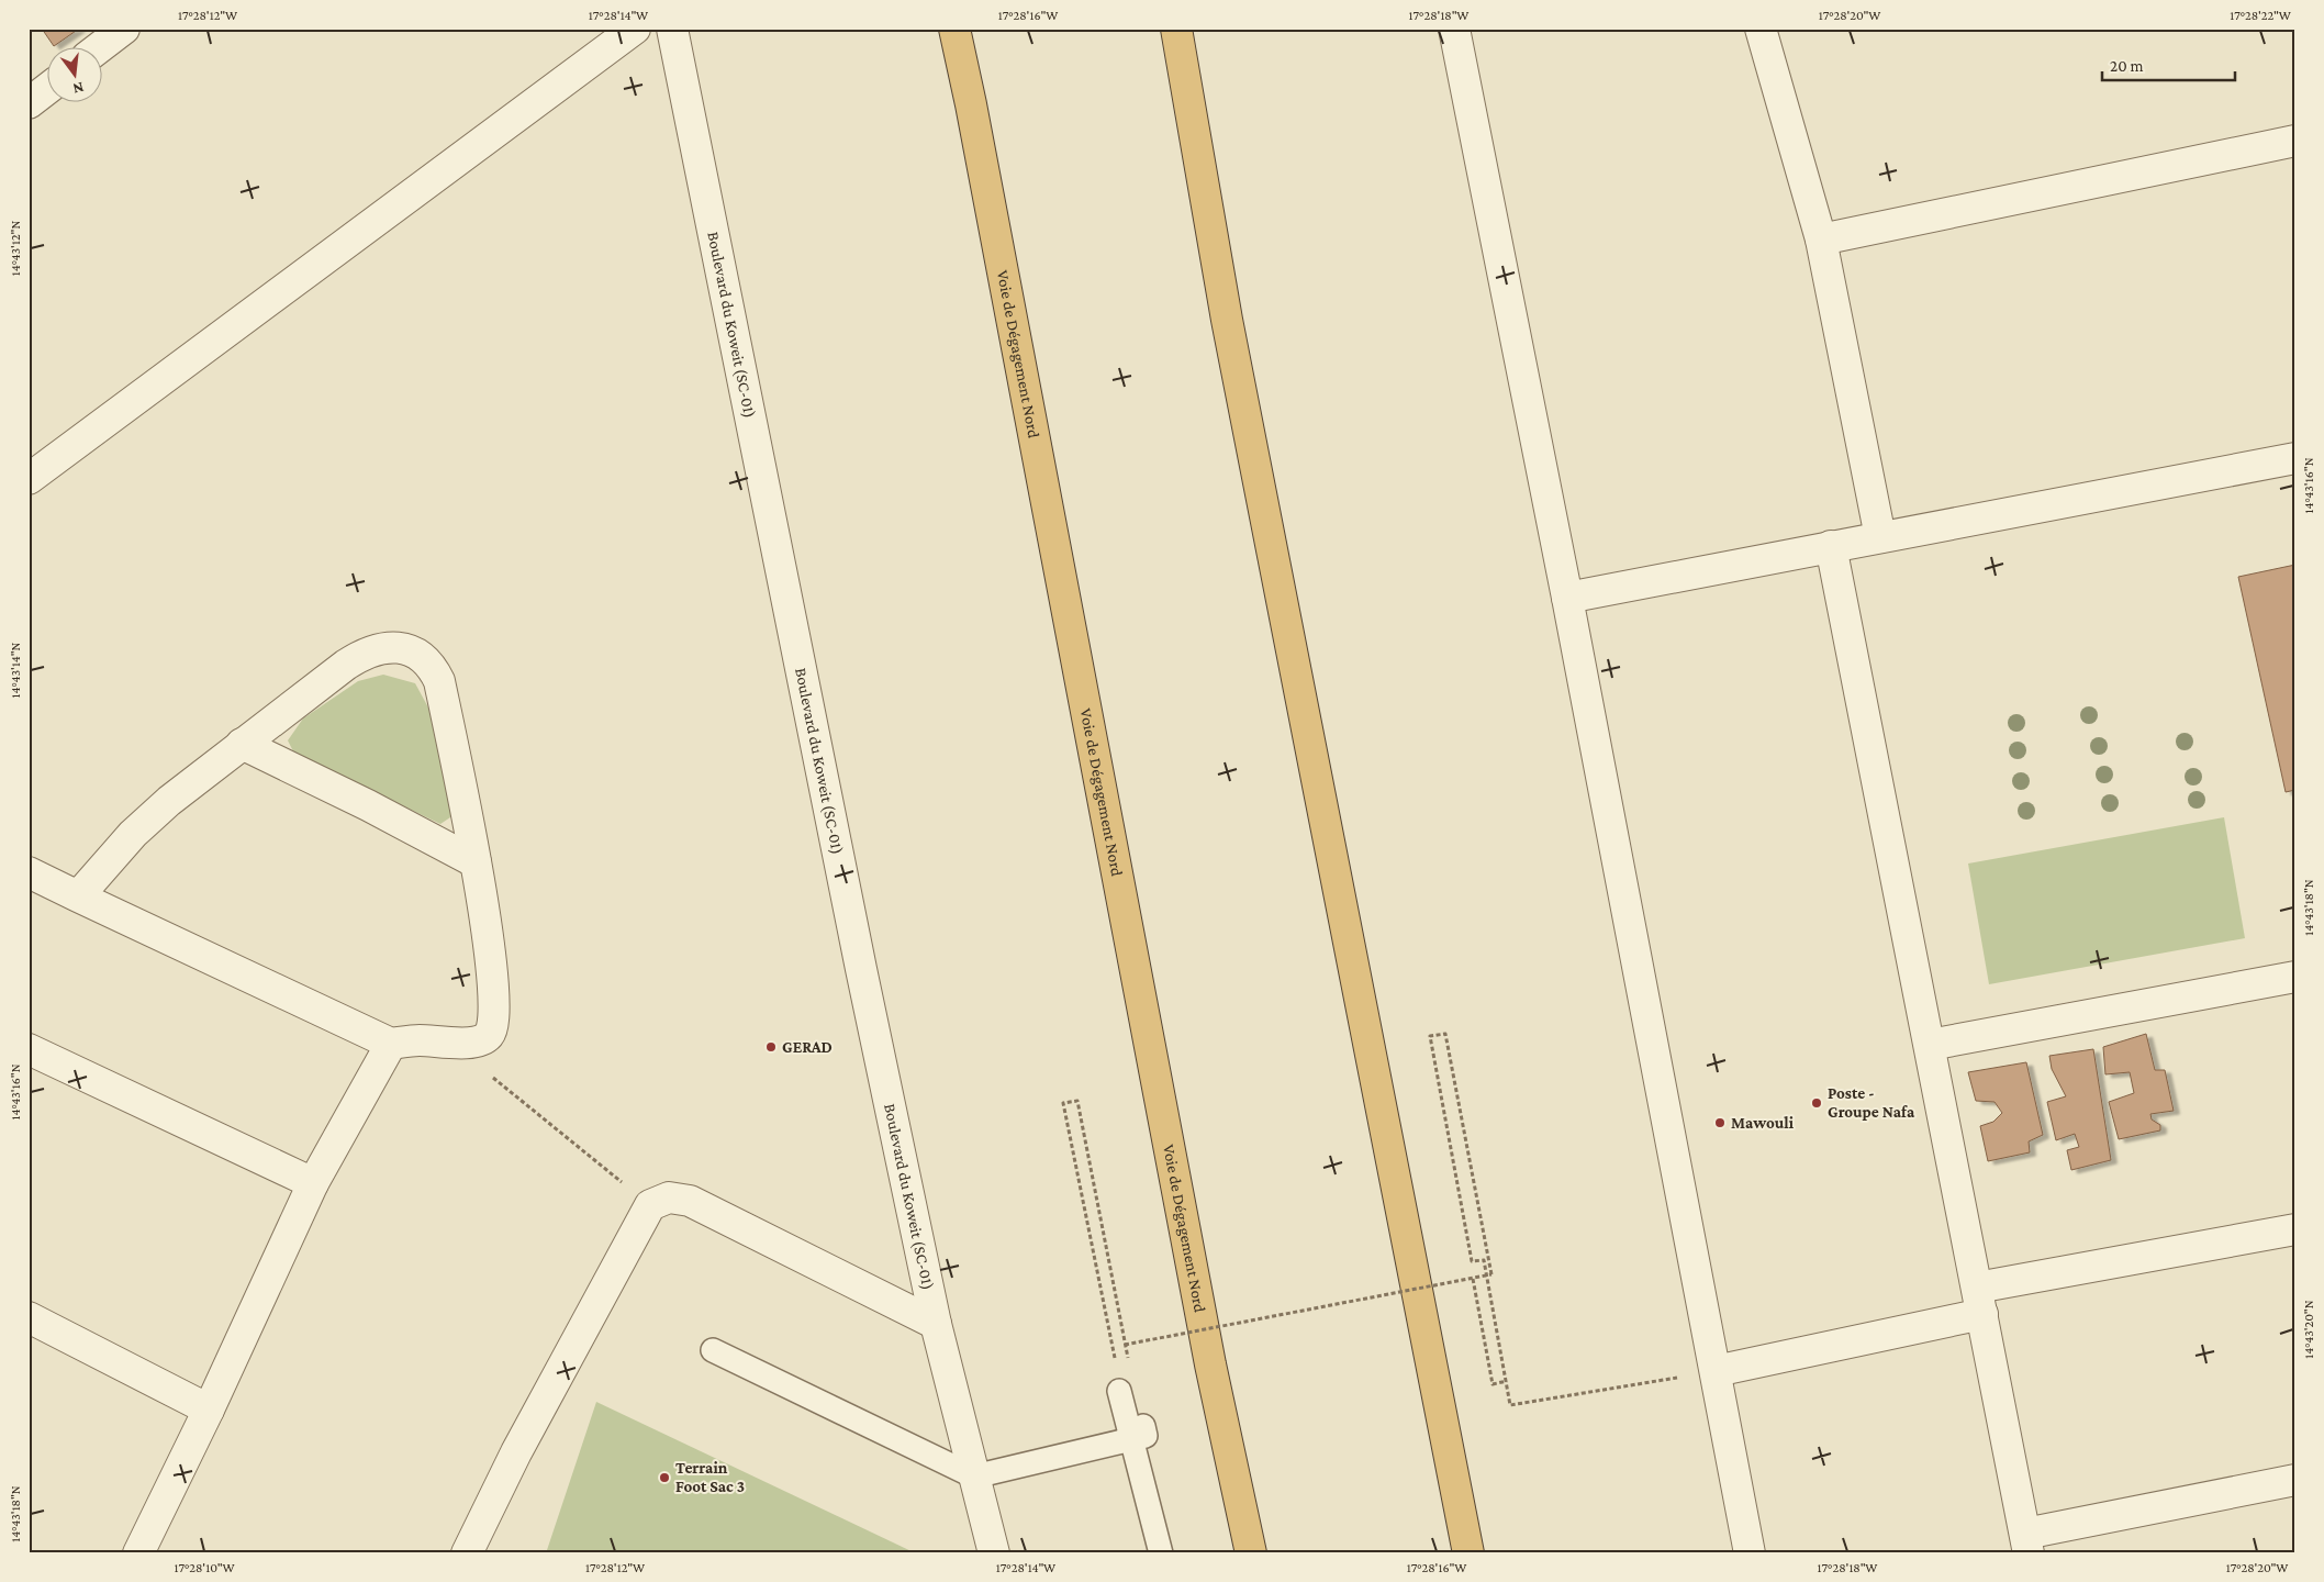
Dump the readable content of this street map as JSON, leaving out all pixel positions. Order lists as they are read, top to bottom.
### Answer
{
  "streets": {
    "highway": ["Voie de Dégagement Nord"],
    "street": ["Boulevard du Koweit (SC-01)"]
  },
  "places": [
    "GERAD",
    "Poste - Groupe Nafa",
    "Mawouli",
    "Terrain Foot Sac 3"
  ],
  "scale_bar": "20 m",
  "north": "bottom",
  "coordinates": [
    "17°28'12\"W",
    "17°28'14\"W",
    "17°28'16\"W",
    "17°28'18\"W",
    "17°28'20\"W",
    "17°28'22\"W",
    "14°43'12\"N",
    "14°43'16\"N",
    "14°43'14\"N",
    "14°43'18\"N",
    "14°43'20\"N",
    "17°28'10\"W"
  ]
}
